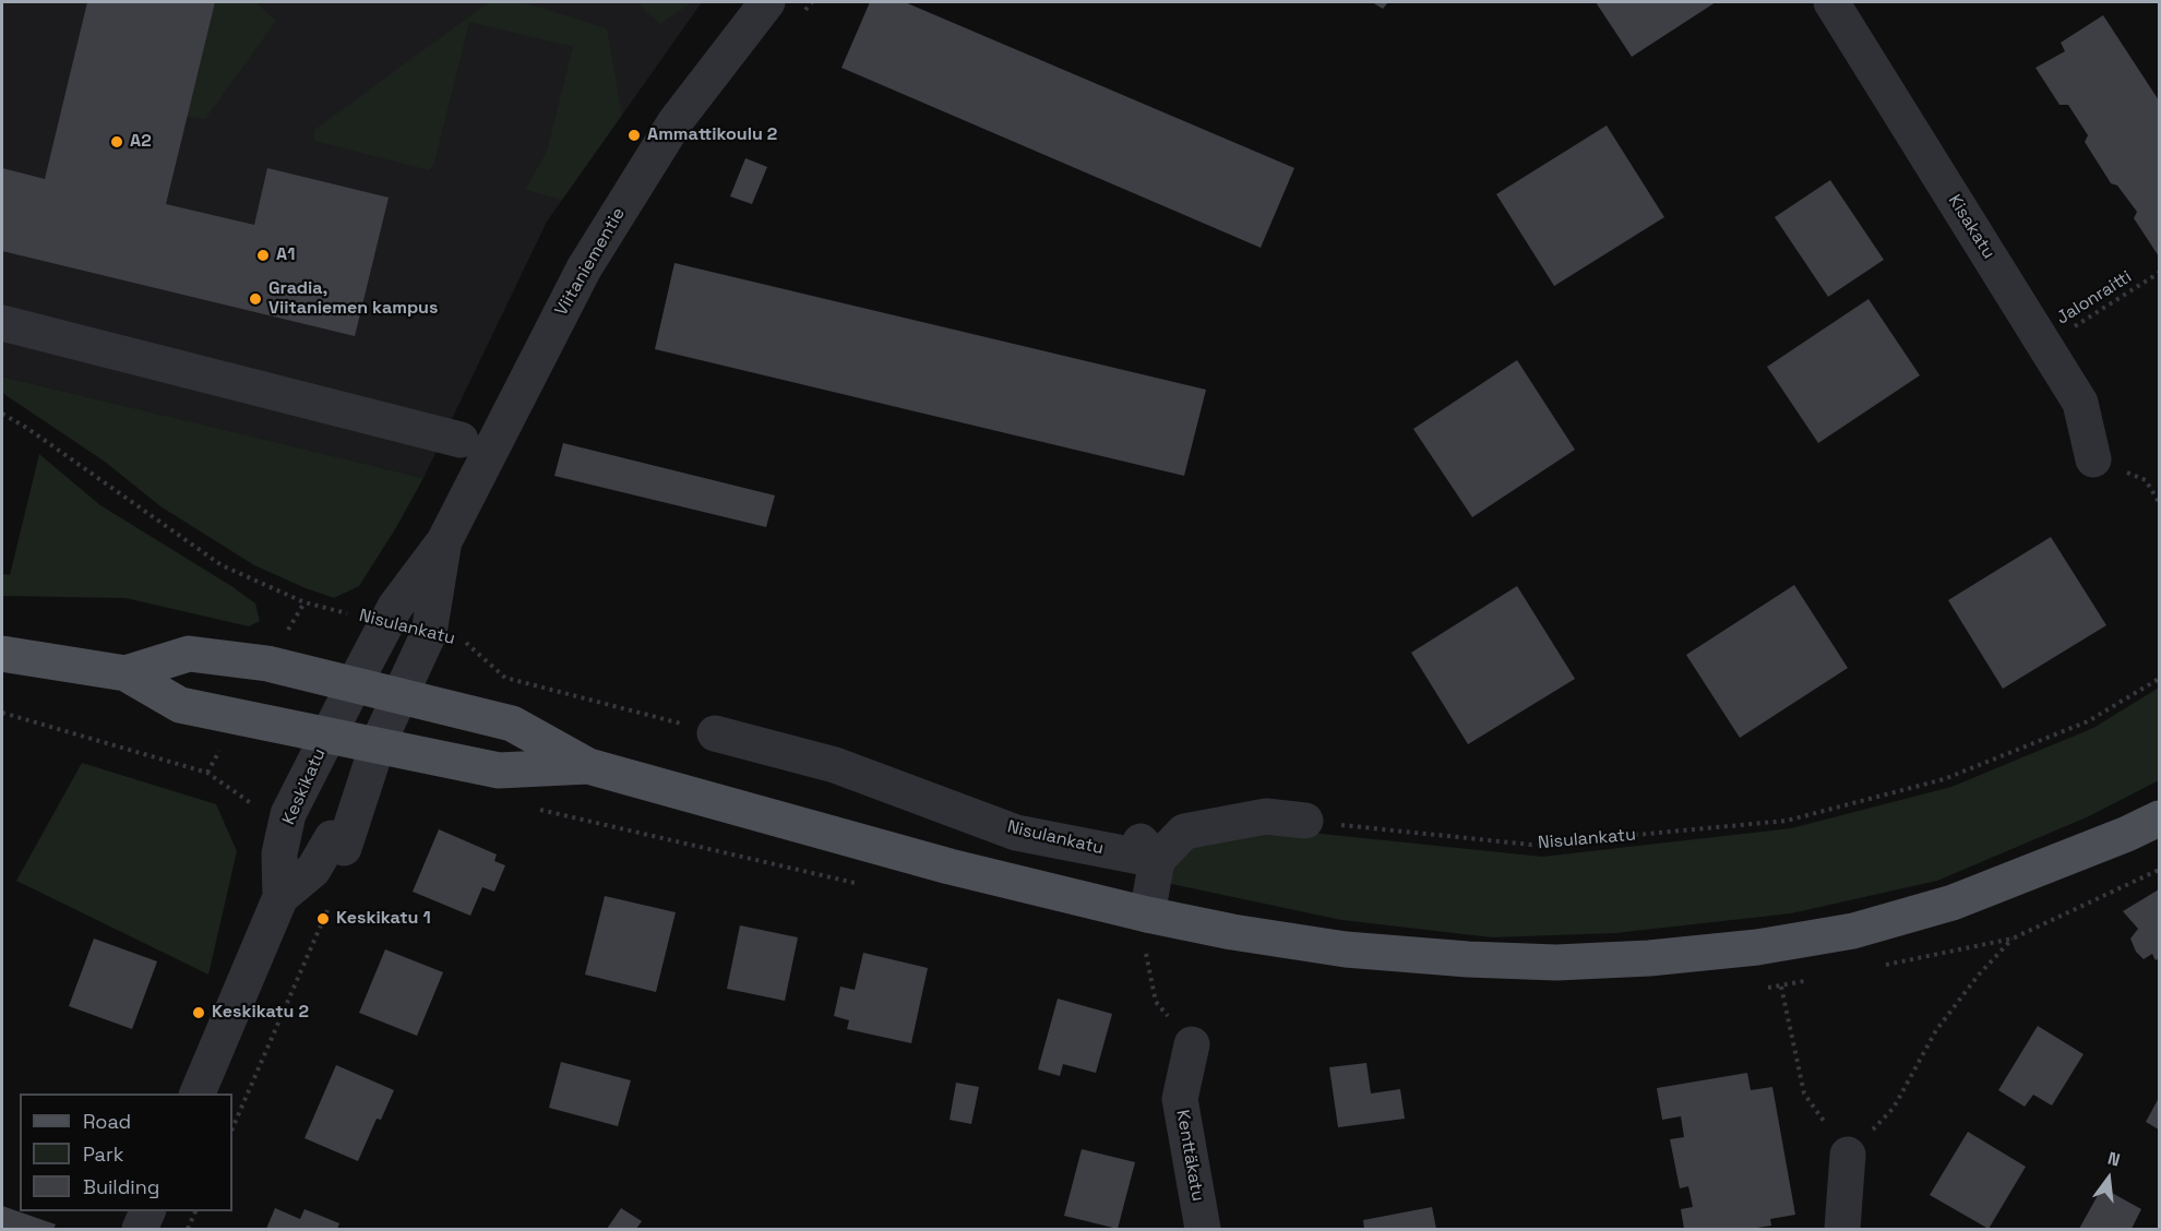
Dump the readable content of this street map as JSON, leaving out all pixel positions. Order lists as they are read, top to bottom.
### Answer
{
  "streets": {
    "street": [
      "Kisakatu",
      "Viitaniementie",
      "Nisulankatu",
      "Keskikatu",
      "Kenttäkatu"
    ],
    "path": ["Jalonraitti"]
  },
  "crossings": [
    ["Kisakatu", "Jalonraitti"],
    ["Viitaniementie", "Nisulankatu"],
    ["Viitaniementie", "Keskikatu"]
  ],
  "places": [
    "Ammattikoulu 2",
    "A2",
    "A1",
    "Gradia, Viitaniemen kampus",
    "Keskikatu 1",
    "Keskikatu 2"
  ],
  "legend": ["Road", "Park", "Building"],
  "north": "top"
}
